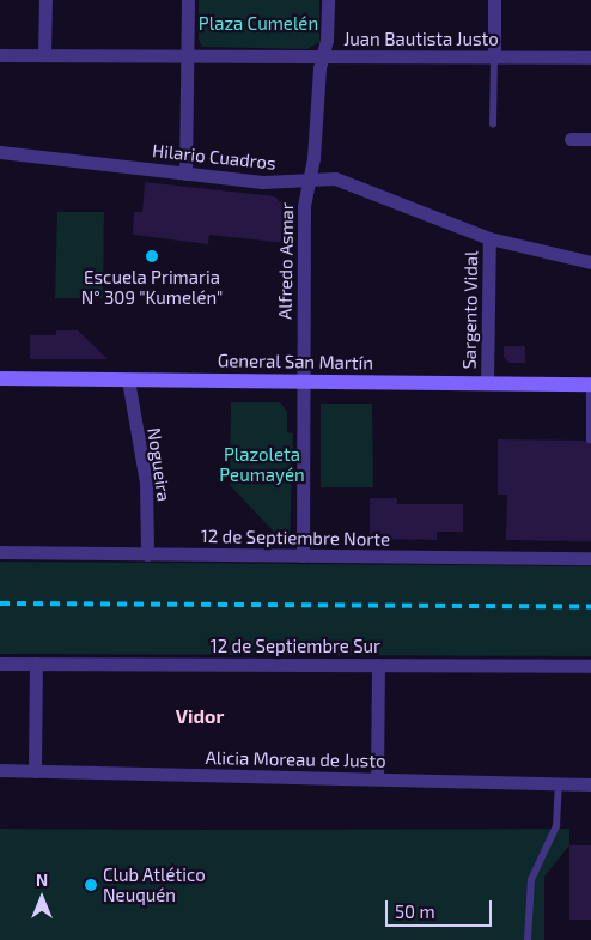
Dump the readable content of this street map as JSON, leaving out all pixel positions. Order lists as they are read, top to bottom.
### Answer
{
  "streets": {
    "main road": ["General San Martín"],
    "street": [
      "Juan Bautista Justo",
      "Hilario Cuadros",
      "Alfredo Asmar",
      "Sargento Vidal",
      "Nogueira",
      "12 de Septiembre Norte",
      "12 de Septiembre Sur",
      "Alicia Moreau de Justo"
    ]
  },
  "crossings": [
    ["Juan Bautista Justo", "Alfredo Asmar"],
    ["Hilario Cuadros", "Alfredo Asmar"],
    ["Hilario Cuadros", "Sargento Vidal"],
    ["Alfredo Asmar", "General San Martín"],
    ["Alfredo Asmar", "12 de Septiembre Norte"],
    ["Sargento Vidal", "General San Martín"],
    ["General San Martín", "Nogueira"],
    ["Nogueira", "12 de Septiembre Norte"]
  ],
  "districts": ["Vidor"],
  "parks": ["Plaza Cumelén", "Plazoleta Peumayén"],
  "places": ["Escuela Primaria N° 309 \"Kumelén\"", "Club Atlético Neuquén"],
  "scale_bar": "50 m",
  "north": "top"
}
